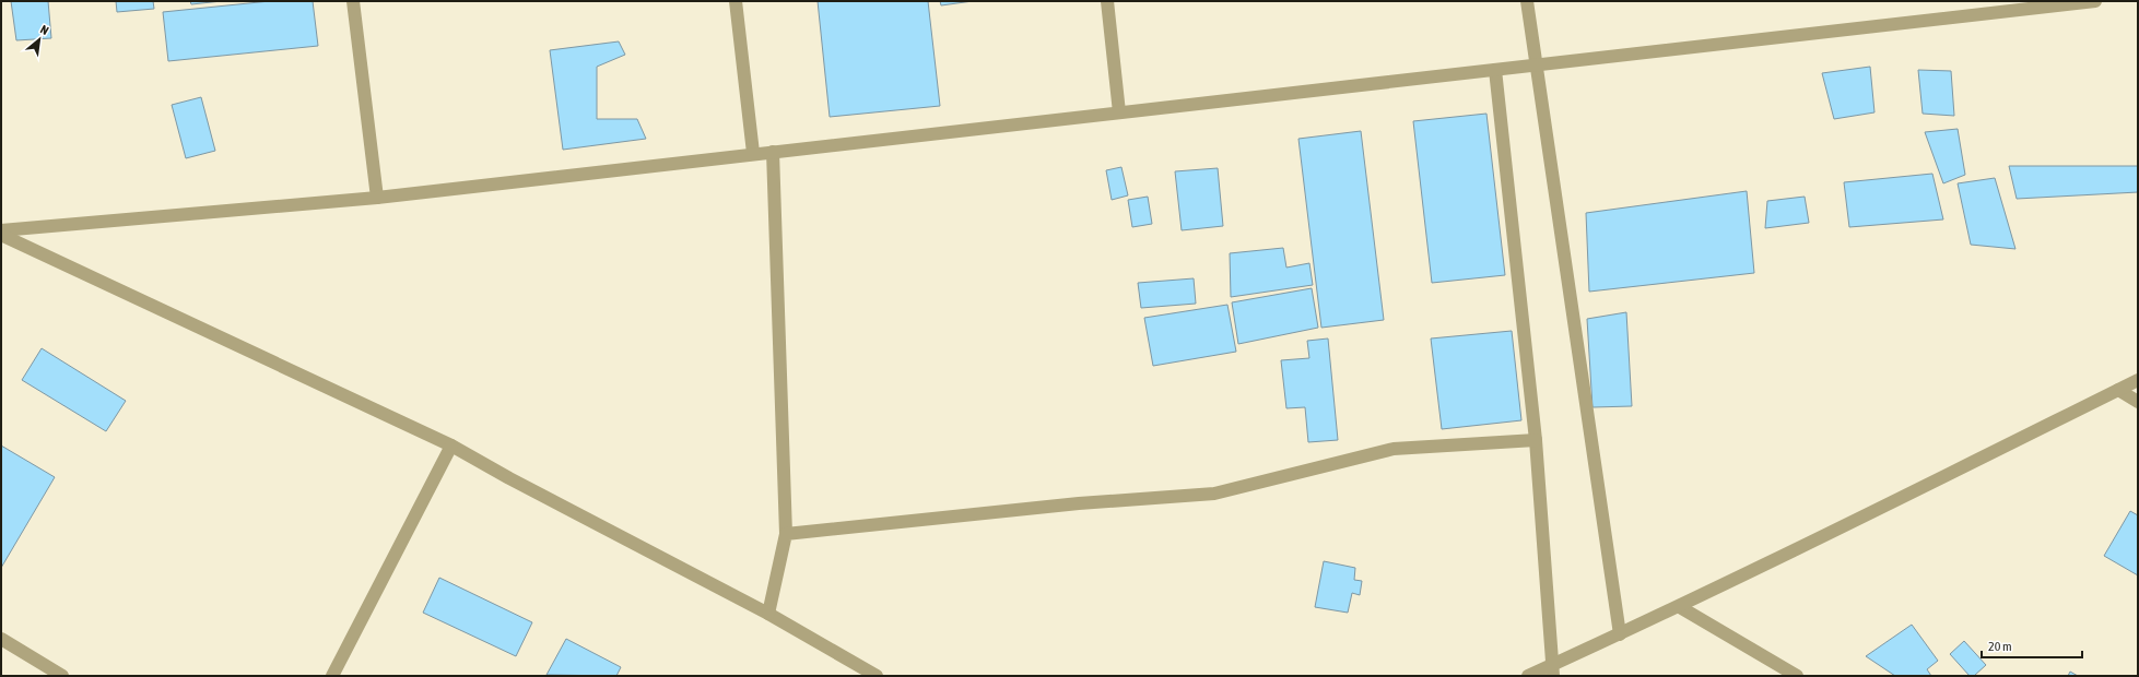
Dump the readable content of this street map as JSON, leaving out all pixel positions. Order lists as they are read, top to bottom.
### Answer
{
  "scale_bar": "20 m",
  "north": "top right"
}
